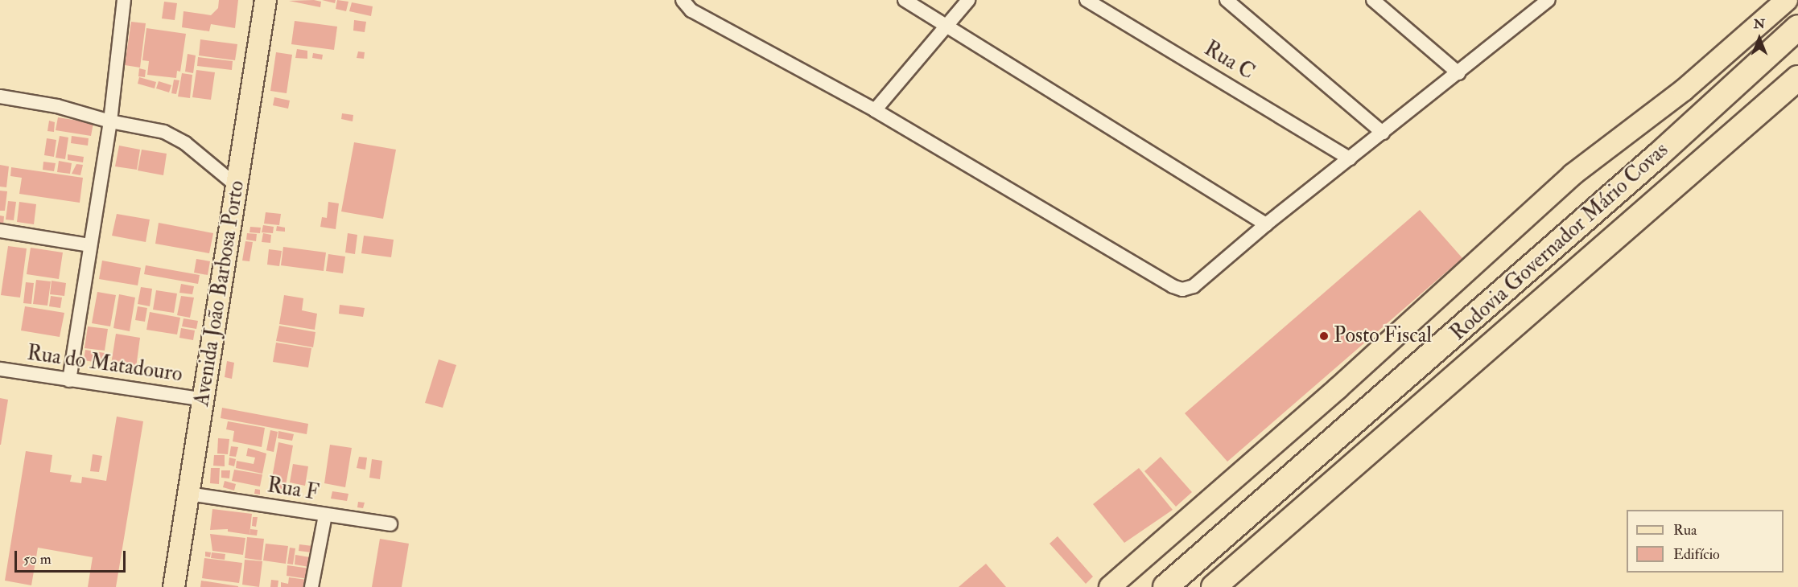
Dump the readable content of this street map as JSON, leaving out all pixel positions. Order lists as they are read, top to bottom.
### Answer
{
  "streets": {
    "highway": ["Rodovia Governador Mário Covas"],
    "main road": ["Avenida João Barbosa Porto"],
    "street": ["Rua C", "Rua do Matadouro", "Rua F"]
  },
  "crossings": [
    ["Avenida João Barbosa Porto", "Rua do Matadouro"],
    ["Avenida João Barbosa Porto", "Rua F"]
  ],
  "places": ["Posto Fiscal"],
  "legend": ["Rua", "Edifício"],
  "scale_bar": "50 m",
  "north": "top"
}
